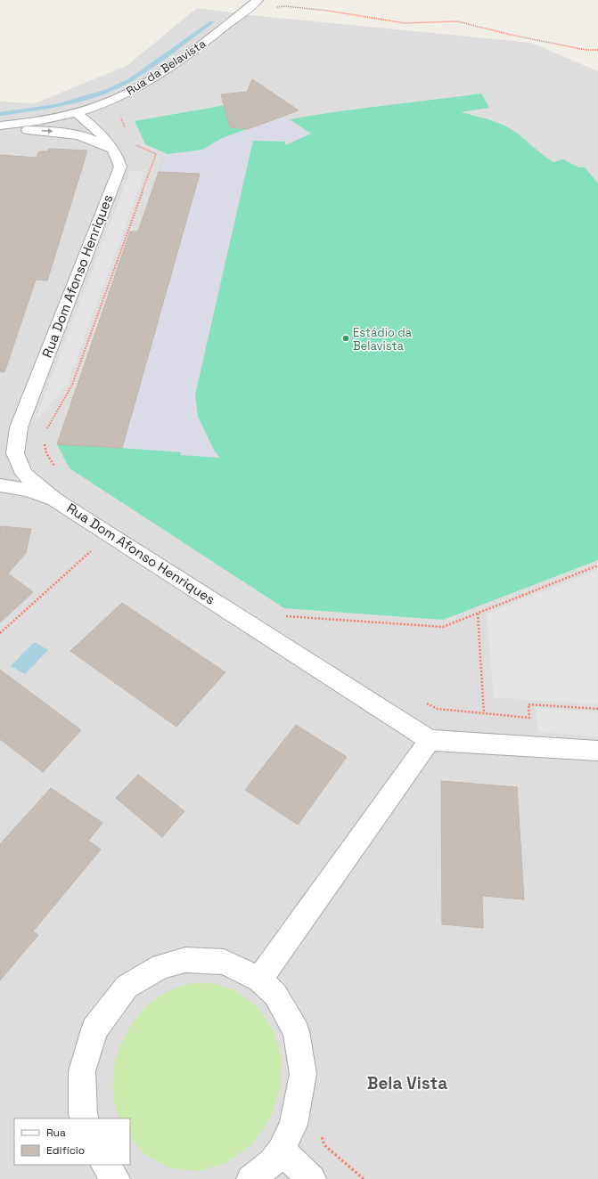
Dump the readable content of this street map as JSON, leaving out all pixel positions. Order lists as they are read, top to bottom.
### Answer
{
  "streets": {
    "street": ["Rua da Belavista", "Rua Dom Afonso Henriques"]
  },
  "districts": ["Bela Vista"],
  "places": ["Estádio da Belavista"],
  "legend": ["Rua", "Edifício"]
}
